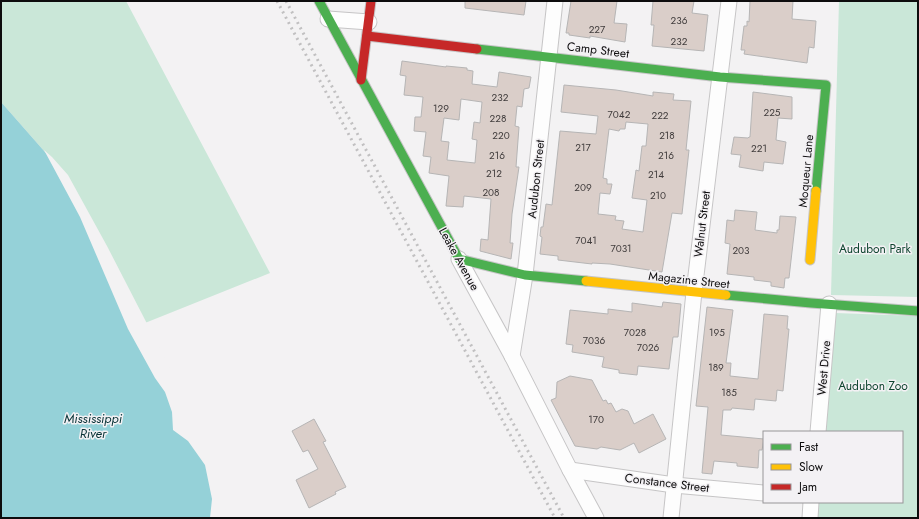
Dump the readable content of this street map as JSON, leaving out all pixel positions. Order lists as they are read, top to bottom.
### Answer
{
  "streets": {
    "street": [
      "Camp Street",
      "Moqueur Lane",
      "Audubon Street",
      "Walnut Street",
      "Leake Avenue",
      "Magazine Street",
      "West Drive",
      "Constance Street"
    ]
  },
  "crossings": [
    ["Camp Street", "Moqueur Lane"],
    ["Camp Street", "Audubon Street"],
    ["Camp Street", "Walnut Street"],
    ["Audubon Street", "Leake Avenue"],
    ["Audubon Street", "Magazine Street"],
    ["Walnut Street", "Magazine Street"],
    ["Walnut Street", "Constance Street"],
    ["Leake Avenue", "Magazine Street"],
    ["Leake Avenue", "Constance Street"],
    ["Magazine Street", "West Drive"]
  ],
  "water": ["Mississippi River"],
  "parks": ["Audubon Park", "Audubon Zoo"],
  "house_numbers": [
    "236",
    "227",
    "232",
    "232",
    "129",
    "225",
    "7042",
    "222",
    "228",
    "220",
    "218",
    "217",
    "221",
    "216",
    "216",
    "212",
    "214",
    "209",
    "208",
    "210",
    "7041",
    "7031",
    "203",
    "7028",
    "195",
    "7036",
    "7026",
    "189",
    "185",
    "170"
  ],
  "legend": ["Fast", "Slow", "Jam"]
}
